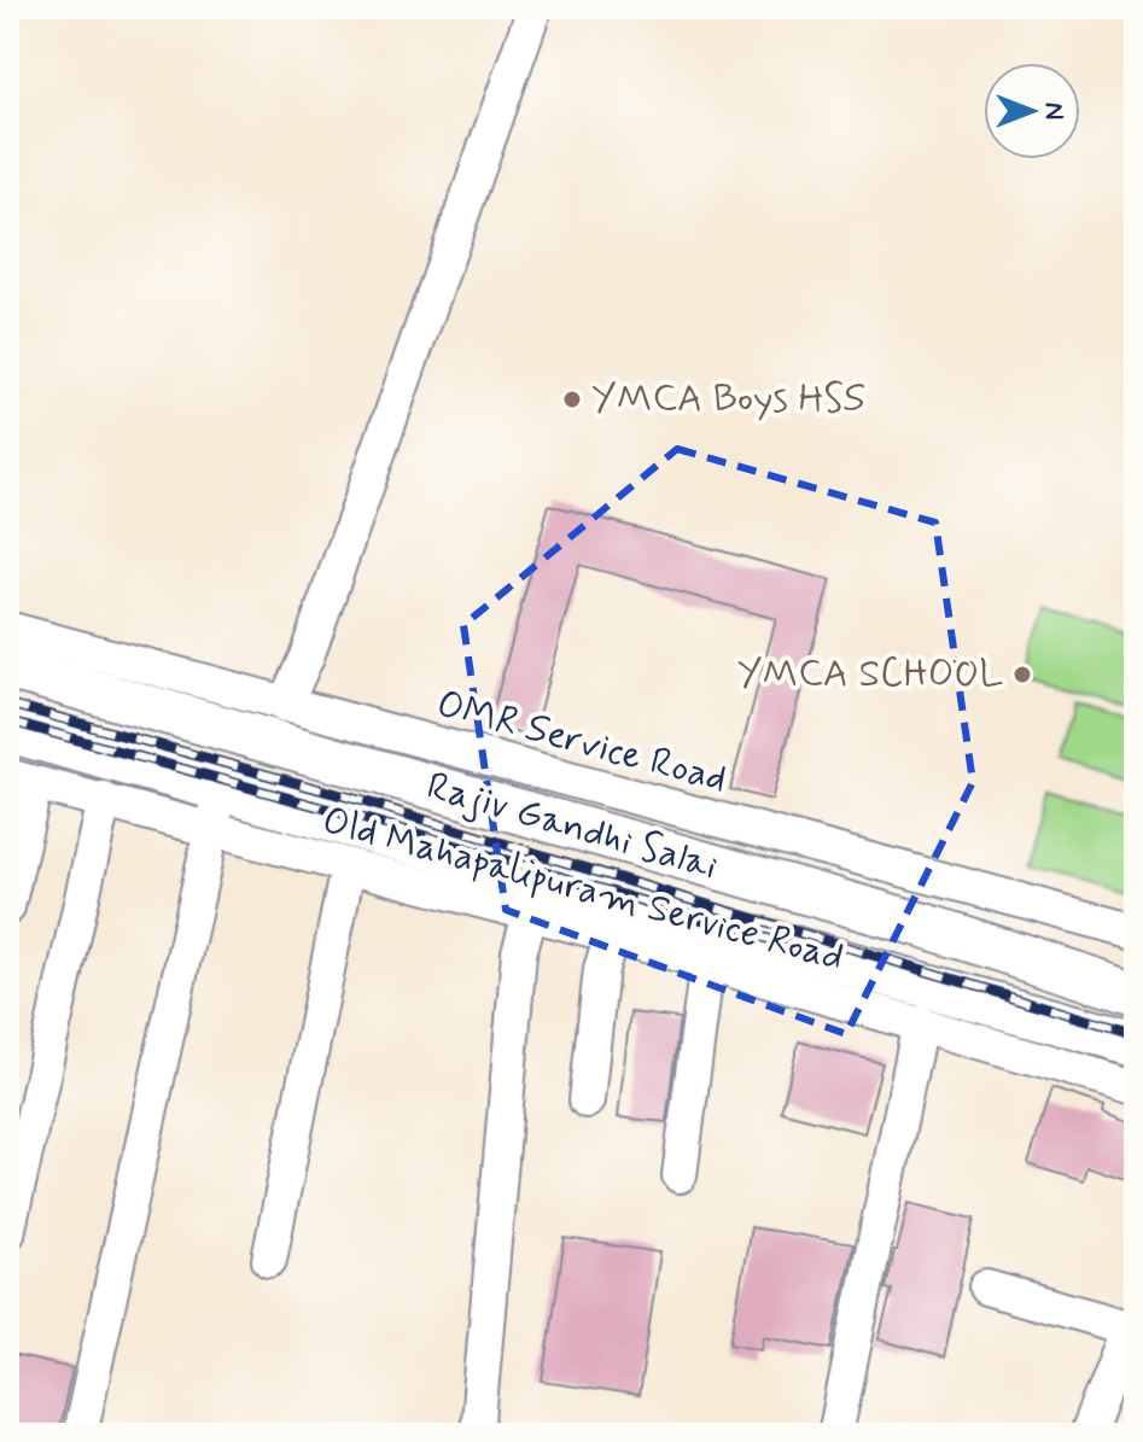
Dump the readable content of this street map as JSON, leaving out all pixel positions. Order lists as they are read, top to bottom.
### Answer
{
  "streets": {
    "main road": ["Rajiv Gandhi Salai"],
    "street": ["OMR Service Road", "Old Mahapalipuram Service Road"]
  },
  "places": ["YMCA Boys HSS", "YMCA SCHOOL"],
  "north": "right"
}
